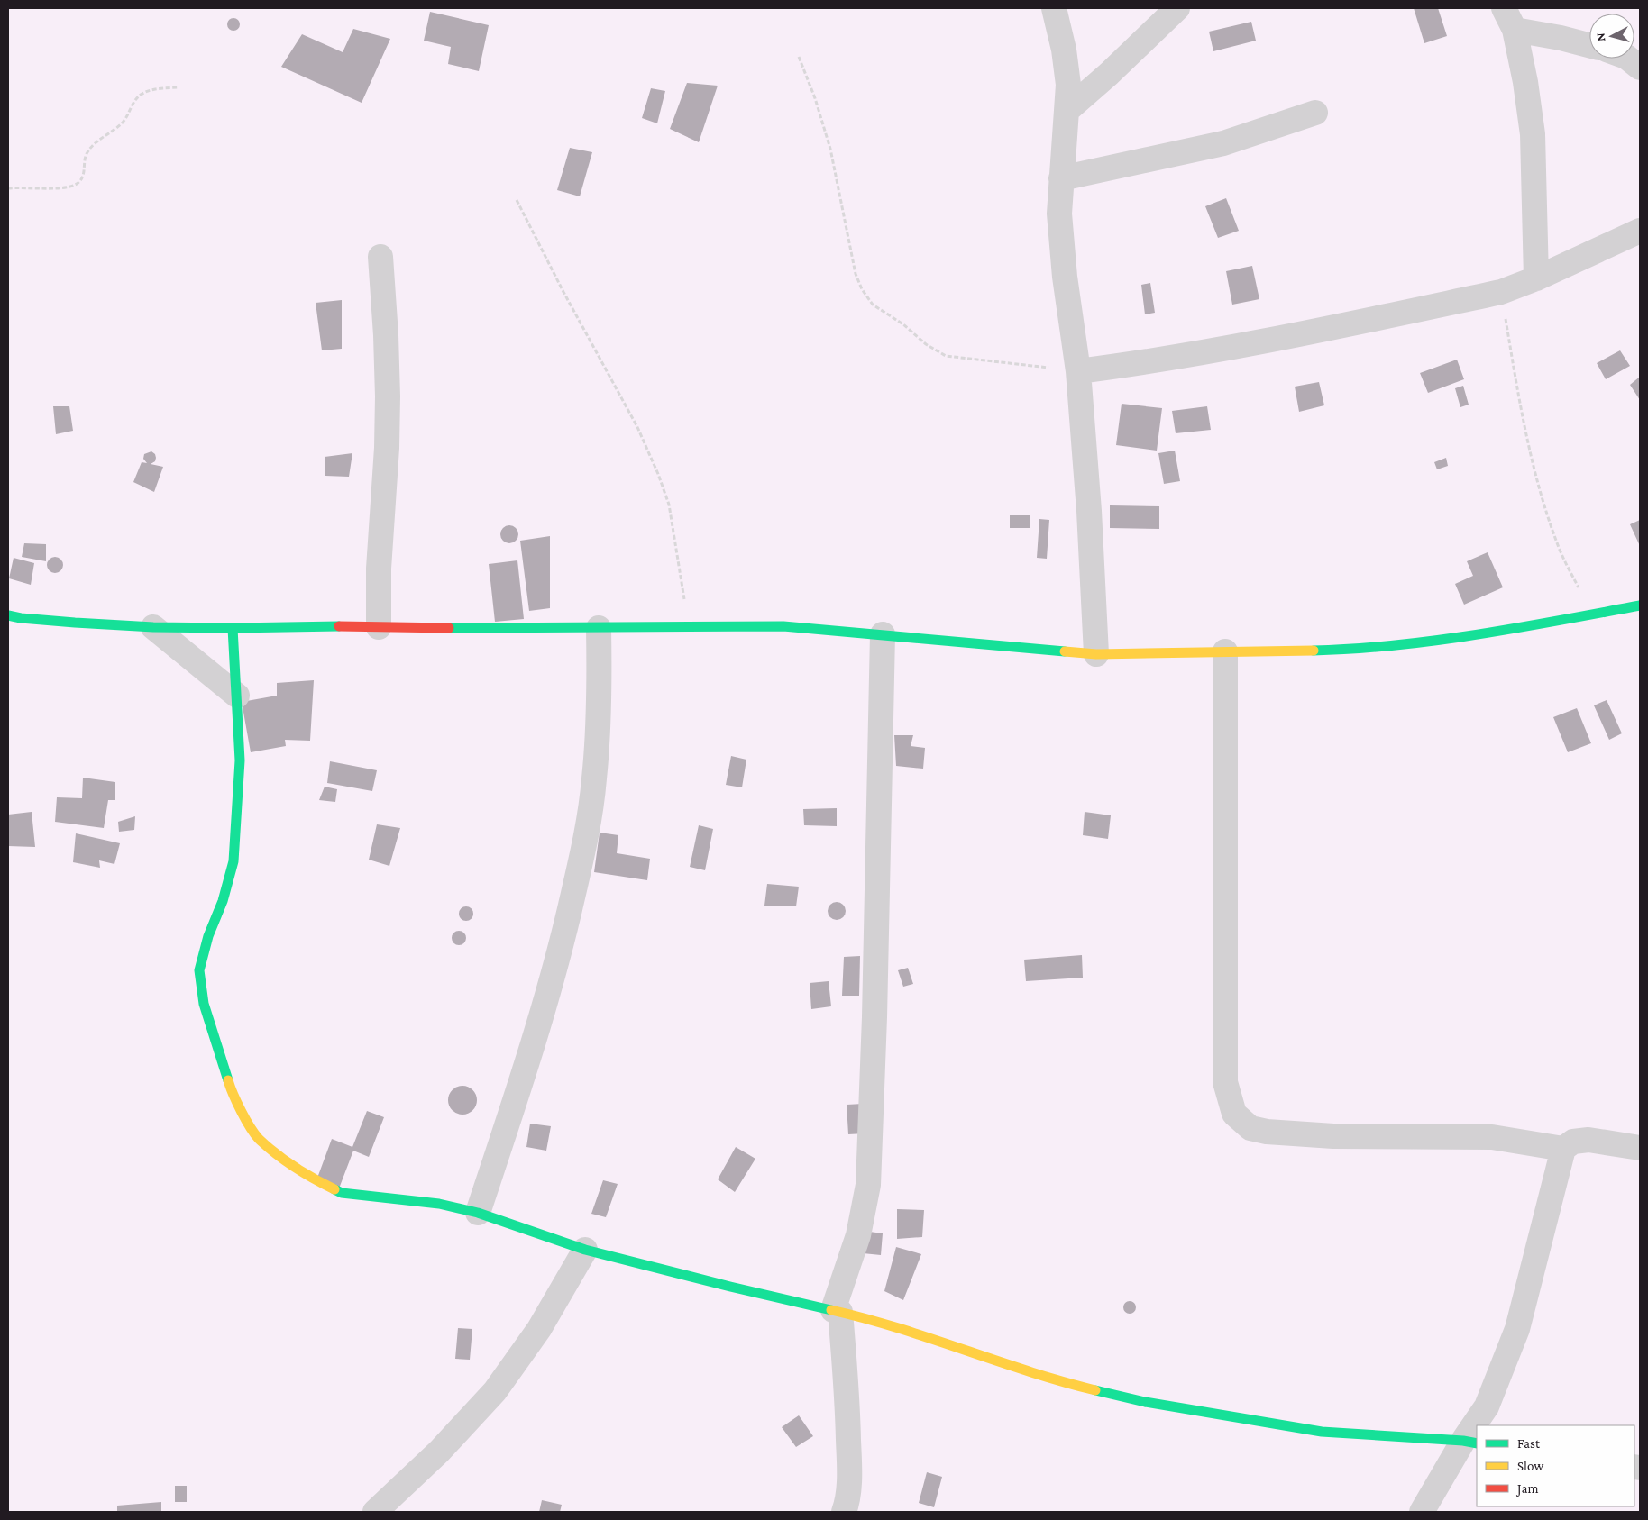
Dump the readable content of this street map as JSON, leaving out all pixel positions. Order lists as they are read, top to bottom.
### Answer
{
  "legend": ["Fast", "Slow", "Jam"],
  "north": "left"
}
